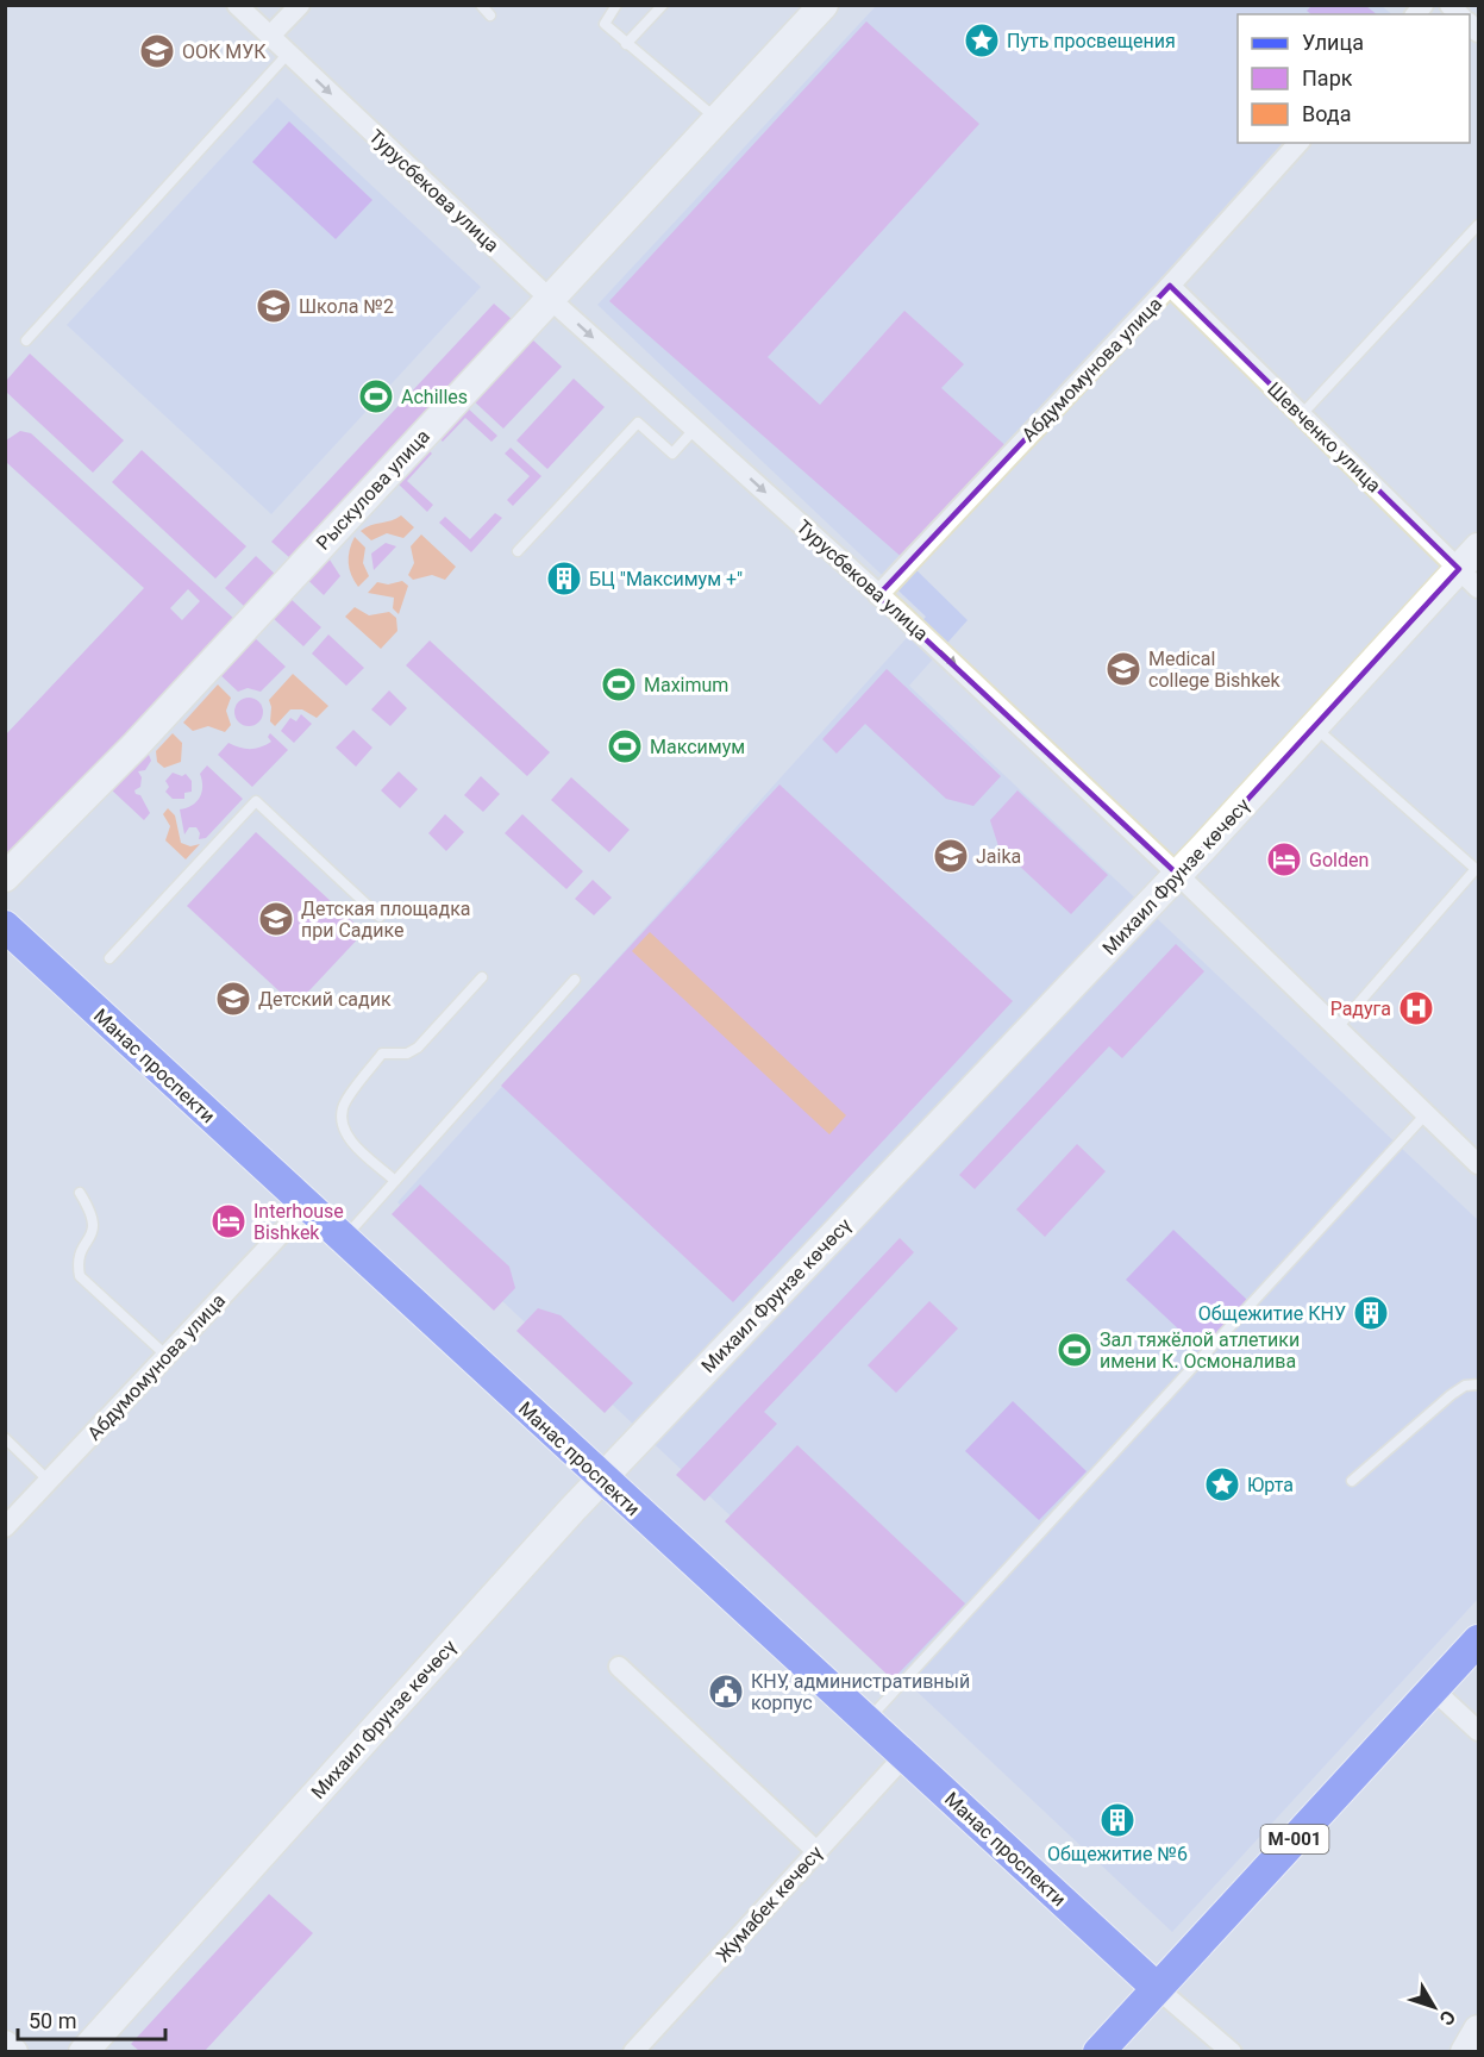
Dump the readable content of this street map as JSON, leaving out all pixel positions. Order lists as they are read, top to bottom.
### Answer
{
  "streets": {
    "main road": [
      "Рыскулова улица",
      "Михаил Фрунзе көчөсү",
      "Манас проспекти",
      "М-001"
    ],
    "street": [
      "Турусбекова улица",
      "Абдумомунова улица",
      "Шевченко улица",
      "Жумабек көчөсү"
    ]
  },
  "crossings": [
    ["Турусбекова улица", "Абдумомунова улица"],
    ["Турусбекова улица", "Рыскулова улица"],
    ["Турусбекова улица", "Михаил Фрунзе көчөсү"],
    ["Абдумомунова улица", "Шевченко улица"],
    ["Абдумомунова улица", "Манас проспекти"],
    ["Шевченко улица", "Михаил Фрунзе көчөсү"],
    ["Михаил Фрунзе көчөсү", "Манас проспекти"],
    ["Манас проспекти", "М-001"],
    ["Манас проспекти", "Жумабек көчөсү"]
  ],
  "one_way": ["Турусбекова улица"],
  "places": {
    "place": ["Путь просвещения", "Юрта"],
    "school or university": [
      "ООК МУК",
      "Школа №2",
      "Medical college Bishkek",
      "Jaika",
      "Детская площадка при Садике",
      "Детский садик"
    ],
    "sports": [
      "Achilles",
      "Maximum",
      "Максимум",
      "Зал тяжёлой атлетики имени К. Осмоналива"
    ],
    "building": ["БЦ \"Максимум +\"", "Общежитие КНУ", "Общежитие №6"],
    "hotel": ["Golden", "Interhouse Bishkek"],
    "hospital": ["Радуга"],
    "public building": ["КНУ, административный корпус"]
  },
  "legend": ["Улица", "Парк", "Вода"],
  "scale_bar": "50 m",
  "north": "bottom right"
}
